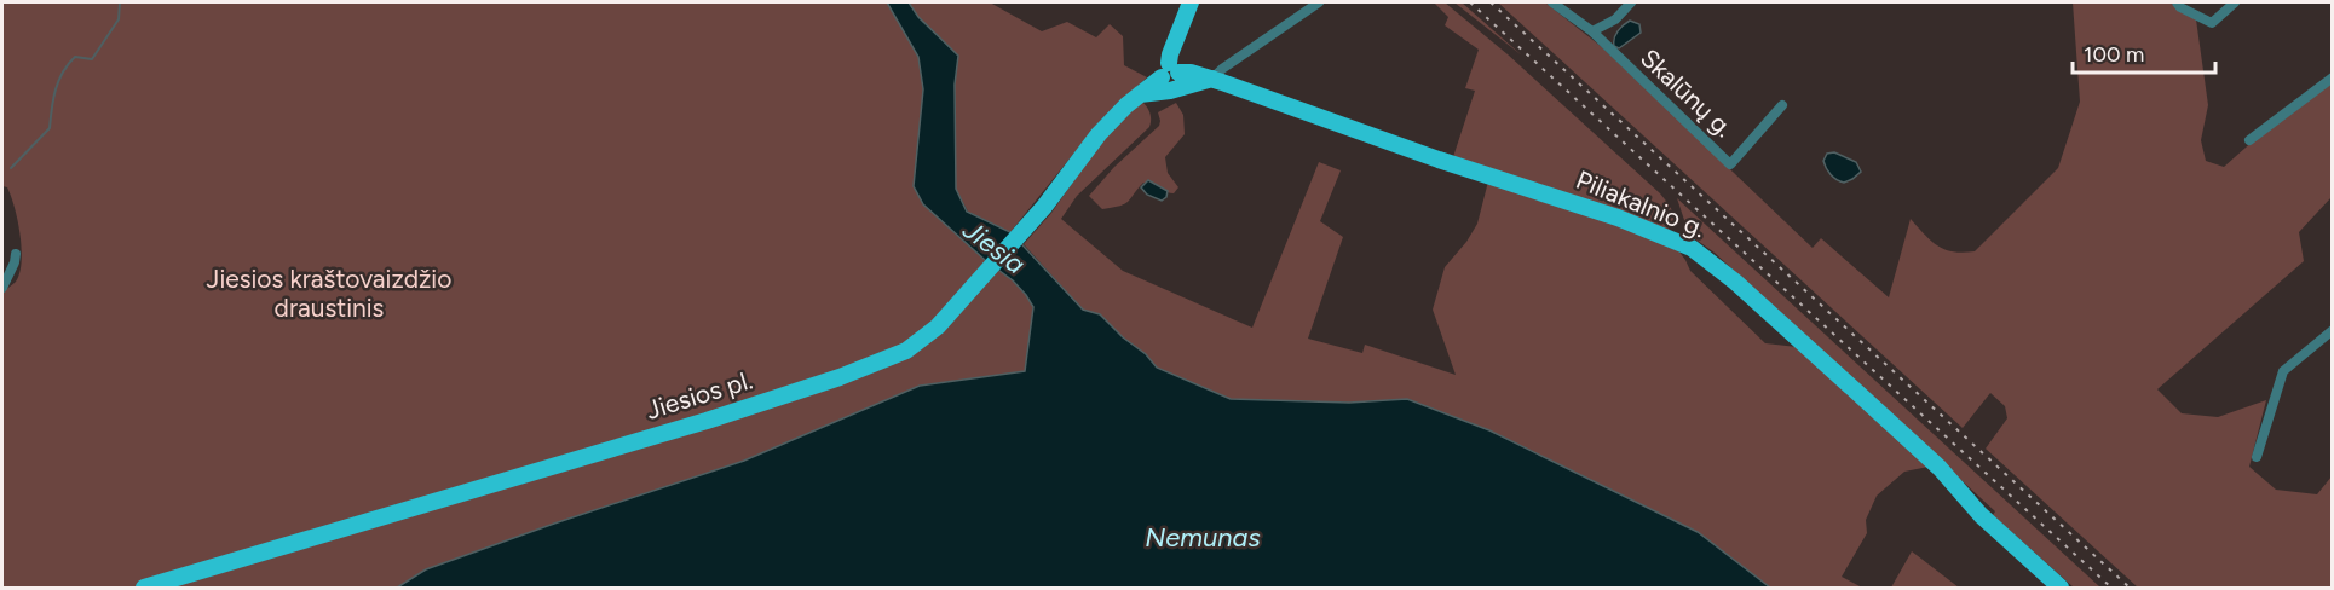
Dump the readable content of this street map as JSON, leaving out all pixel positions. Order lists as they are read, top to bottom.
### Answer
{
  "streets": {
    "main road": ["Piliakalnio g.", "Jiesios pl."],
    "street": ["Skalūnų g."]
  },
  "crossings": [
    ["Piliakalnio g.", "Jiesios pl."]
  ],
  "water": ["Jiesia", "Nemunas"],
  "parks": ["Jiesios kraštovaizdžio draustinis"],
  "scale_bar": "100 m"
}
